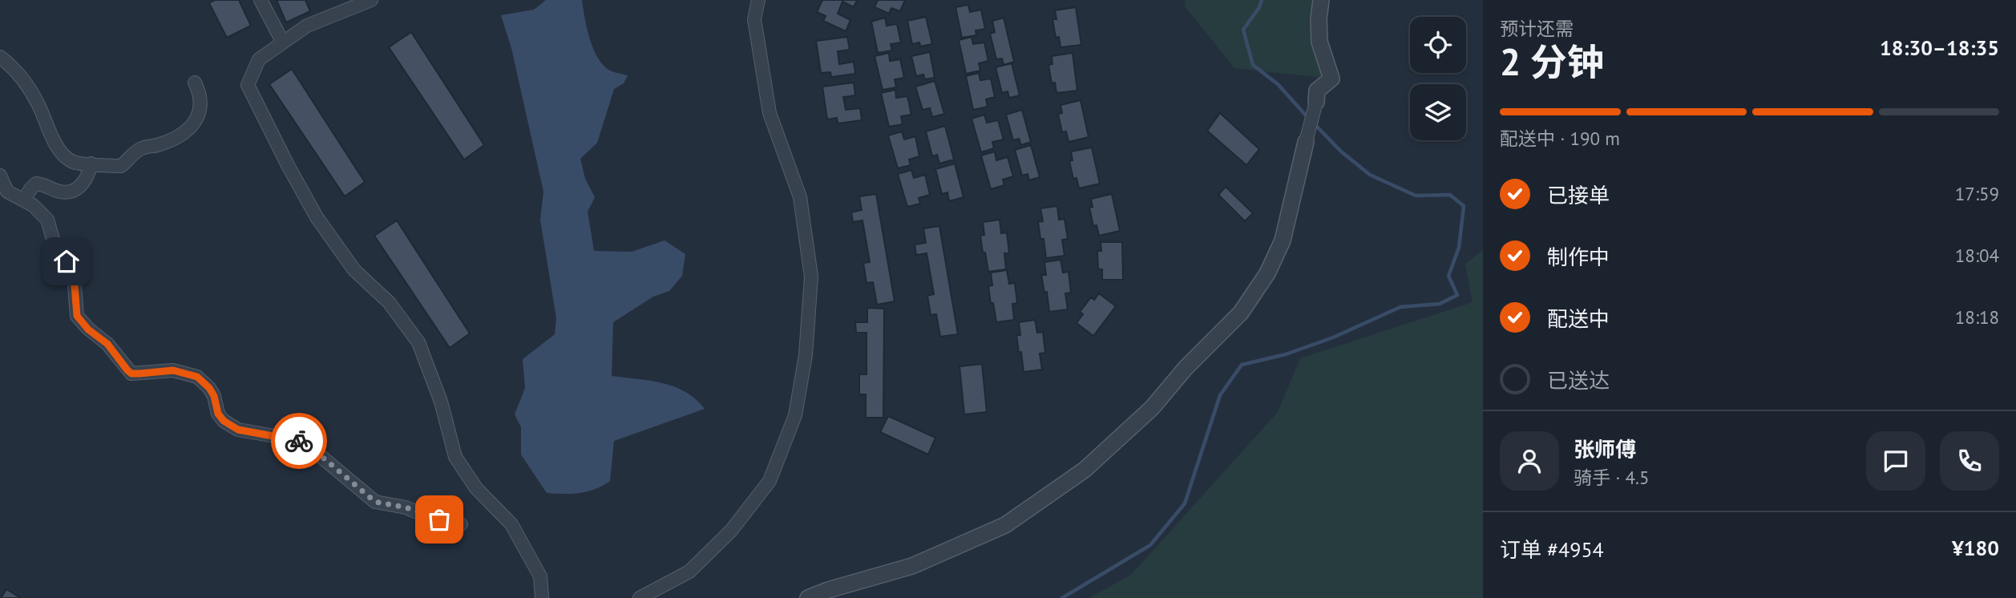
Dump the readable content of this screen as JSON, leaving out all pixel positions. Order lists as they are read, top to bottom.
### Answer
{
  "page": {
    "heading": ["2 分钟", "预计还需", "18:30–18:35"],
    "panel": [
      "张师傅",
      "骑手 · 4.5",
      "订单 #4954",
      "¥180"
    ],
    "bar": "配送中 · 190 m",
    "list": [
      ["已接单", "17:59"],
      ["制作中", "18:04"],
      ["配送中", "18:18"],
      "已送达"
    ]
  }
}
